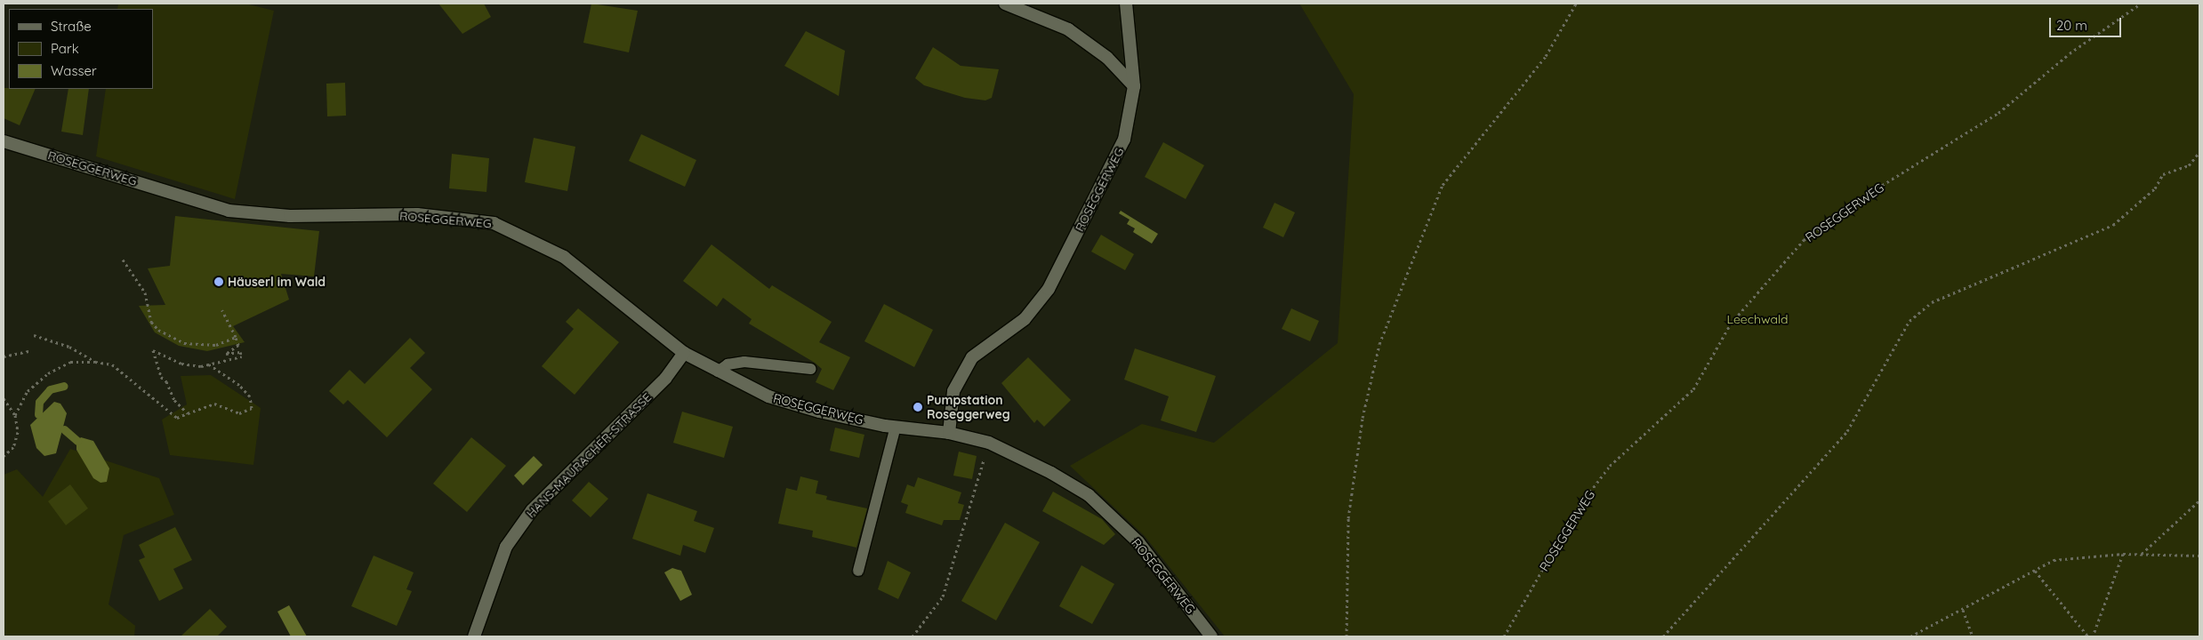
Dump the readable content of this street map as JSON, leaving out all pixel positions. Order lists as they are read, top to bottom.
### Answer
{
  "streets": {
    "street": ["ROSEGGERWEG", "HANS-MAURACHER-STRASSE"]
  },
  "crossings": [
    ["ROSEGGERWEG", "HANS-MAURACHER-STRASSE"]
  ],
  "parks": ["Leechwald"],
  "places": ["Häuserl im Wald", "Pumpstation Roseggerweg"],
  "legend": ["Straße", "Park", "Wasser"],
  "scale_bar": "20 m"
}
